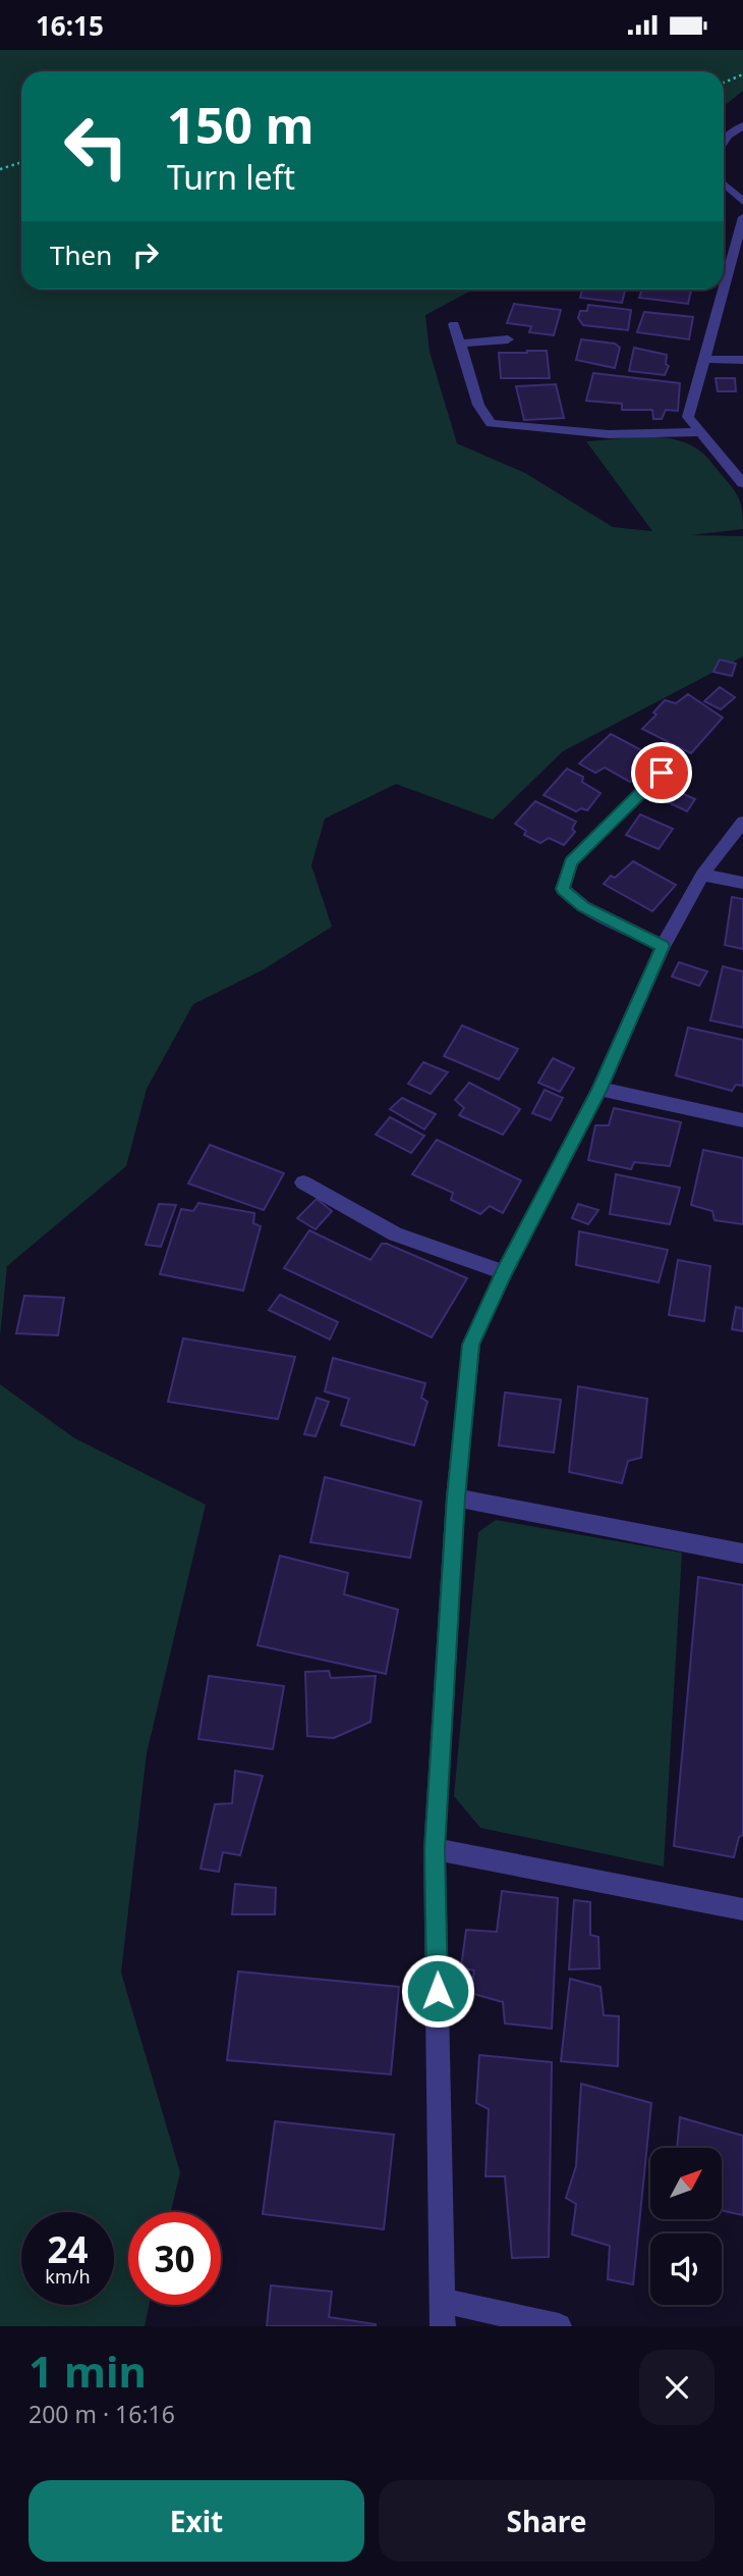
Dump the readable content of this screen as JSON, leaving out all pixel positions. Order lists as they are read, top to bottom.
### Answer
{
  "north": "top right",
  "page": {
    "status": "16:15",
    "turn": ["150 m", "Turn left"],
    "then": "Then",
    "speed": "24 km/h",
    "limit": "30",
    "heading": ["1 min", "200 m · 16:16"],
    "buttons": ["Exit", "Share"]
  }
}
